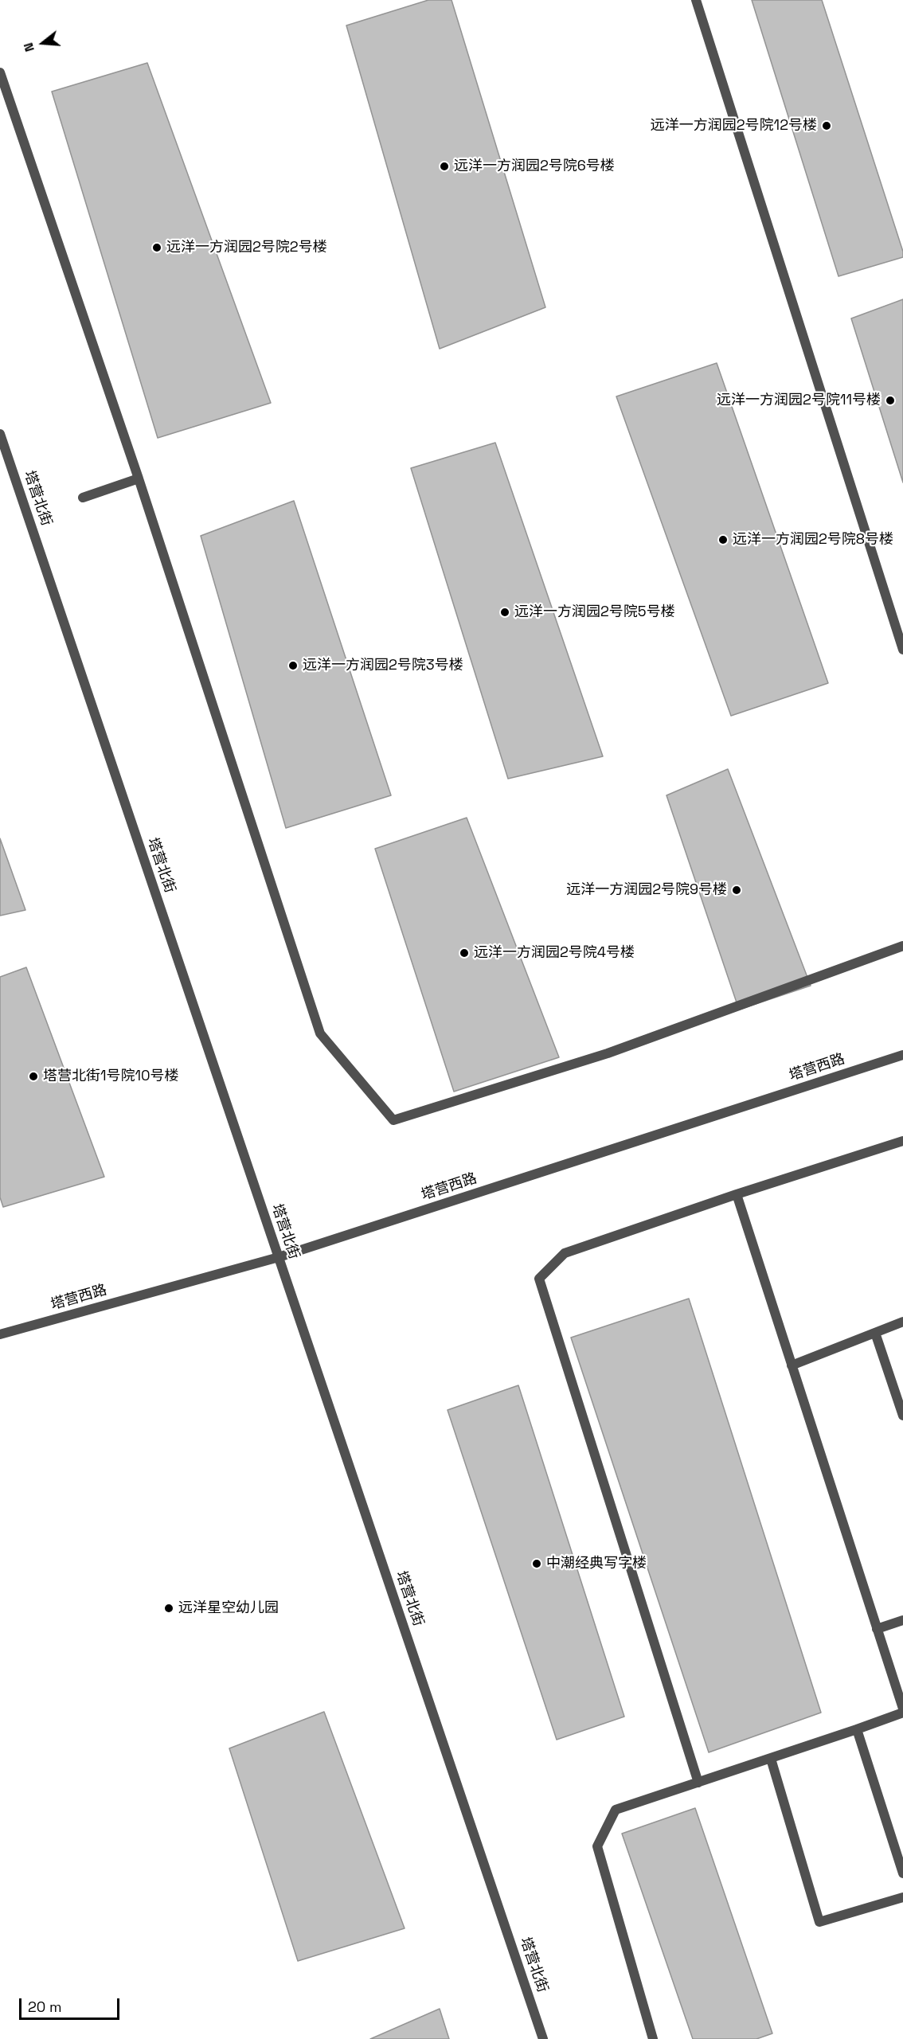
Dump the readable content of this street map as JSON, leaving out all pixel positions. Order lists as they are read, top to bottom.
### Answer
{
  "streets": {
    "street": ["塔营北街", "塔营西路"]
  },
  "crossings": [
    ["塔营北街", "塔营西路"]
  ],
  "places": [
    "远洋一方润园2号院12号楼",
    "远洋一方润园2号院6号楼",
    "远洋一方润园2号院2号楼",
    "远洋一方润园2号院11号楼",
    "远洋一方润园2号院8号楼",
    "远洋一方润园2号院5号楼",
    "远洋一方润园2号院3号楼",
    "远洋一方润园2号院9号楼",
    "远洋一方润园2号院4号楼",
    "塔营北街1号院10号楼",
    "中潮经典写字楼",
    "远洋星空幼儿园"
  ],
  "scale_bar": "20 m",
  "north": "left"
}
